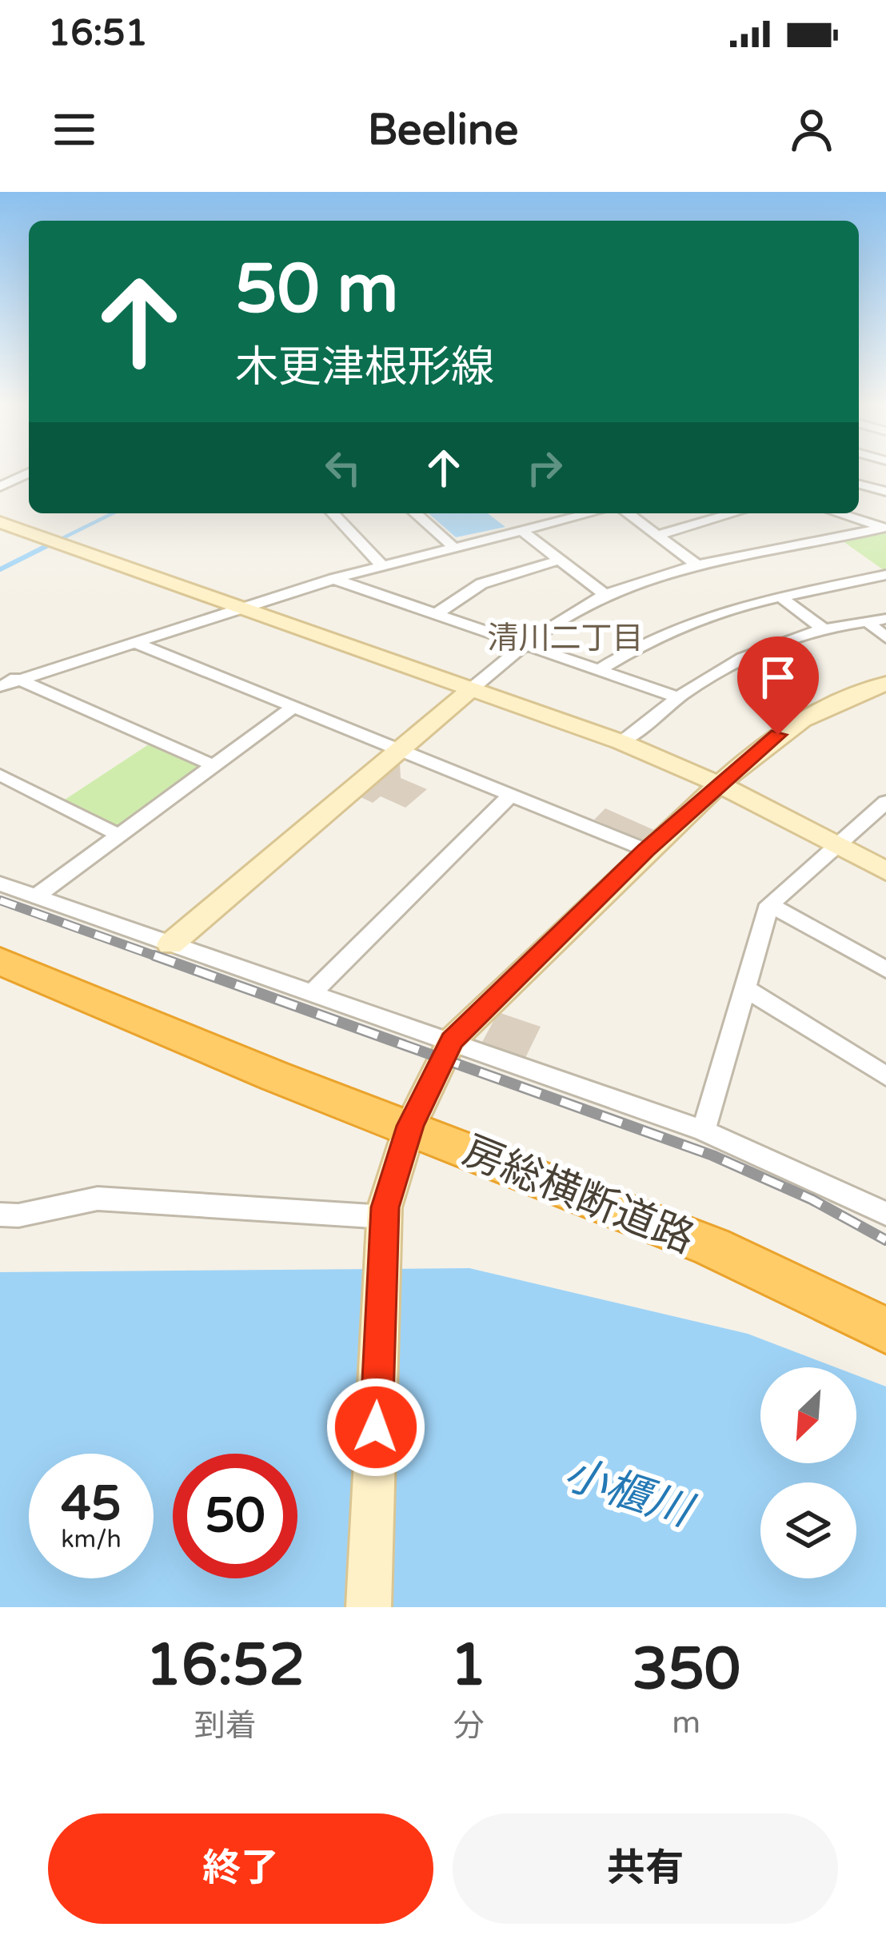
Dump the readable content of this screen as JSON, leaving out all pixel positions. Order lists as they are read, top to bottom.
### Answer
{
  "streets": {
    "highway": ["房総横断道路"]
  },
  "districts": ["清川二丁目"],
  "water": ["小櫃川"],
  "north": "bottom left",
  "page": {
    "status": "16:51",
    "header": "Beeline",
    "turn": ["50 m", "木更津根形線"],
    "speed": "45 km/h",
    "limit": "50",
    "eta": [
      "16:52",
      "到着",
      "1",
      "分",
      "350",
      "m"
    ],
    "buttons": ["終了", "共有"]
  }
}
